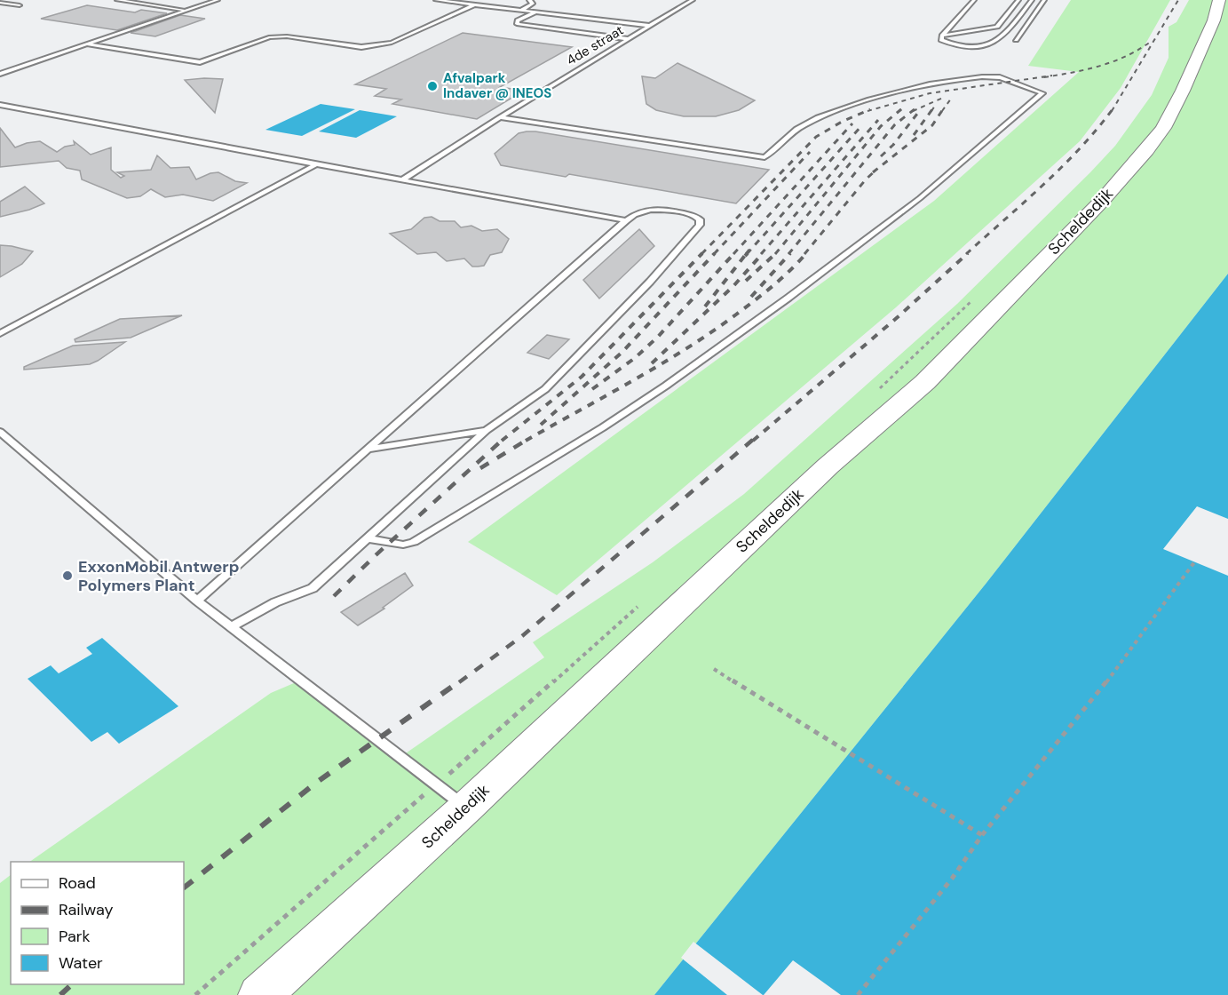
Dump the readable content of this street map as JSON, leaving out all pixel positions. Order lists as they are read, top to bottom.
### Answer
{
  "streets": {
    "street": ["Scheldedijk"],
    "lane": ["4de straat"]
  },
  "places": ["Afvalpark Indaver @ INEOS", "ExxonMobil Antwerp Polymers Plant"],
  "legend": [
    "Road",
    "Railway",
    "Park",
    "Water"
  ]
}
